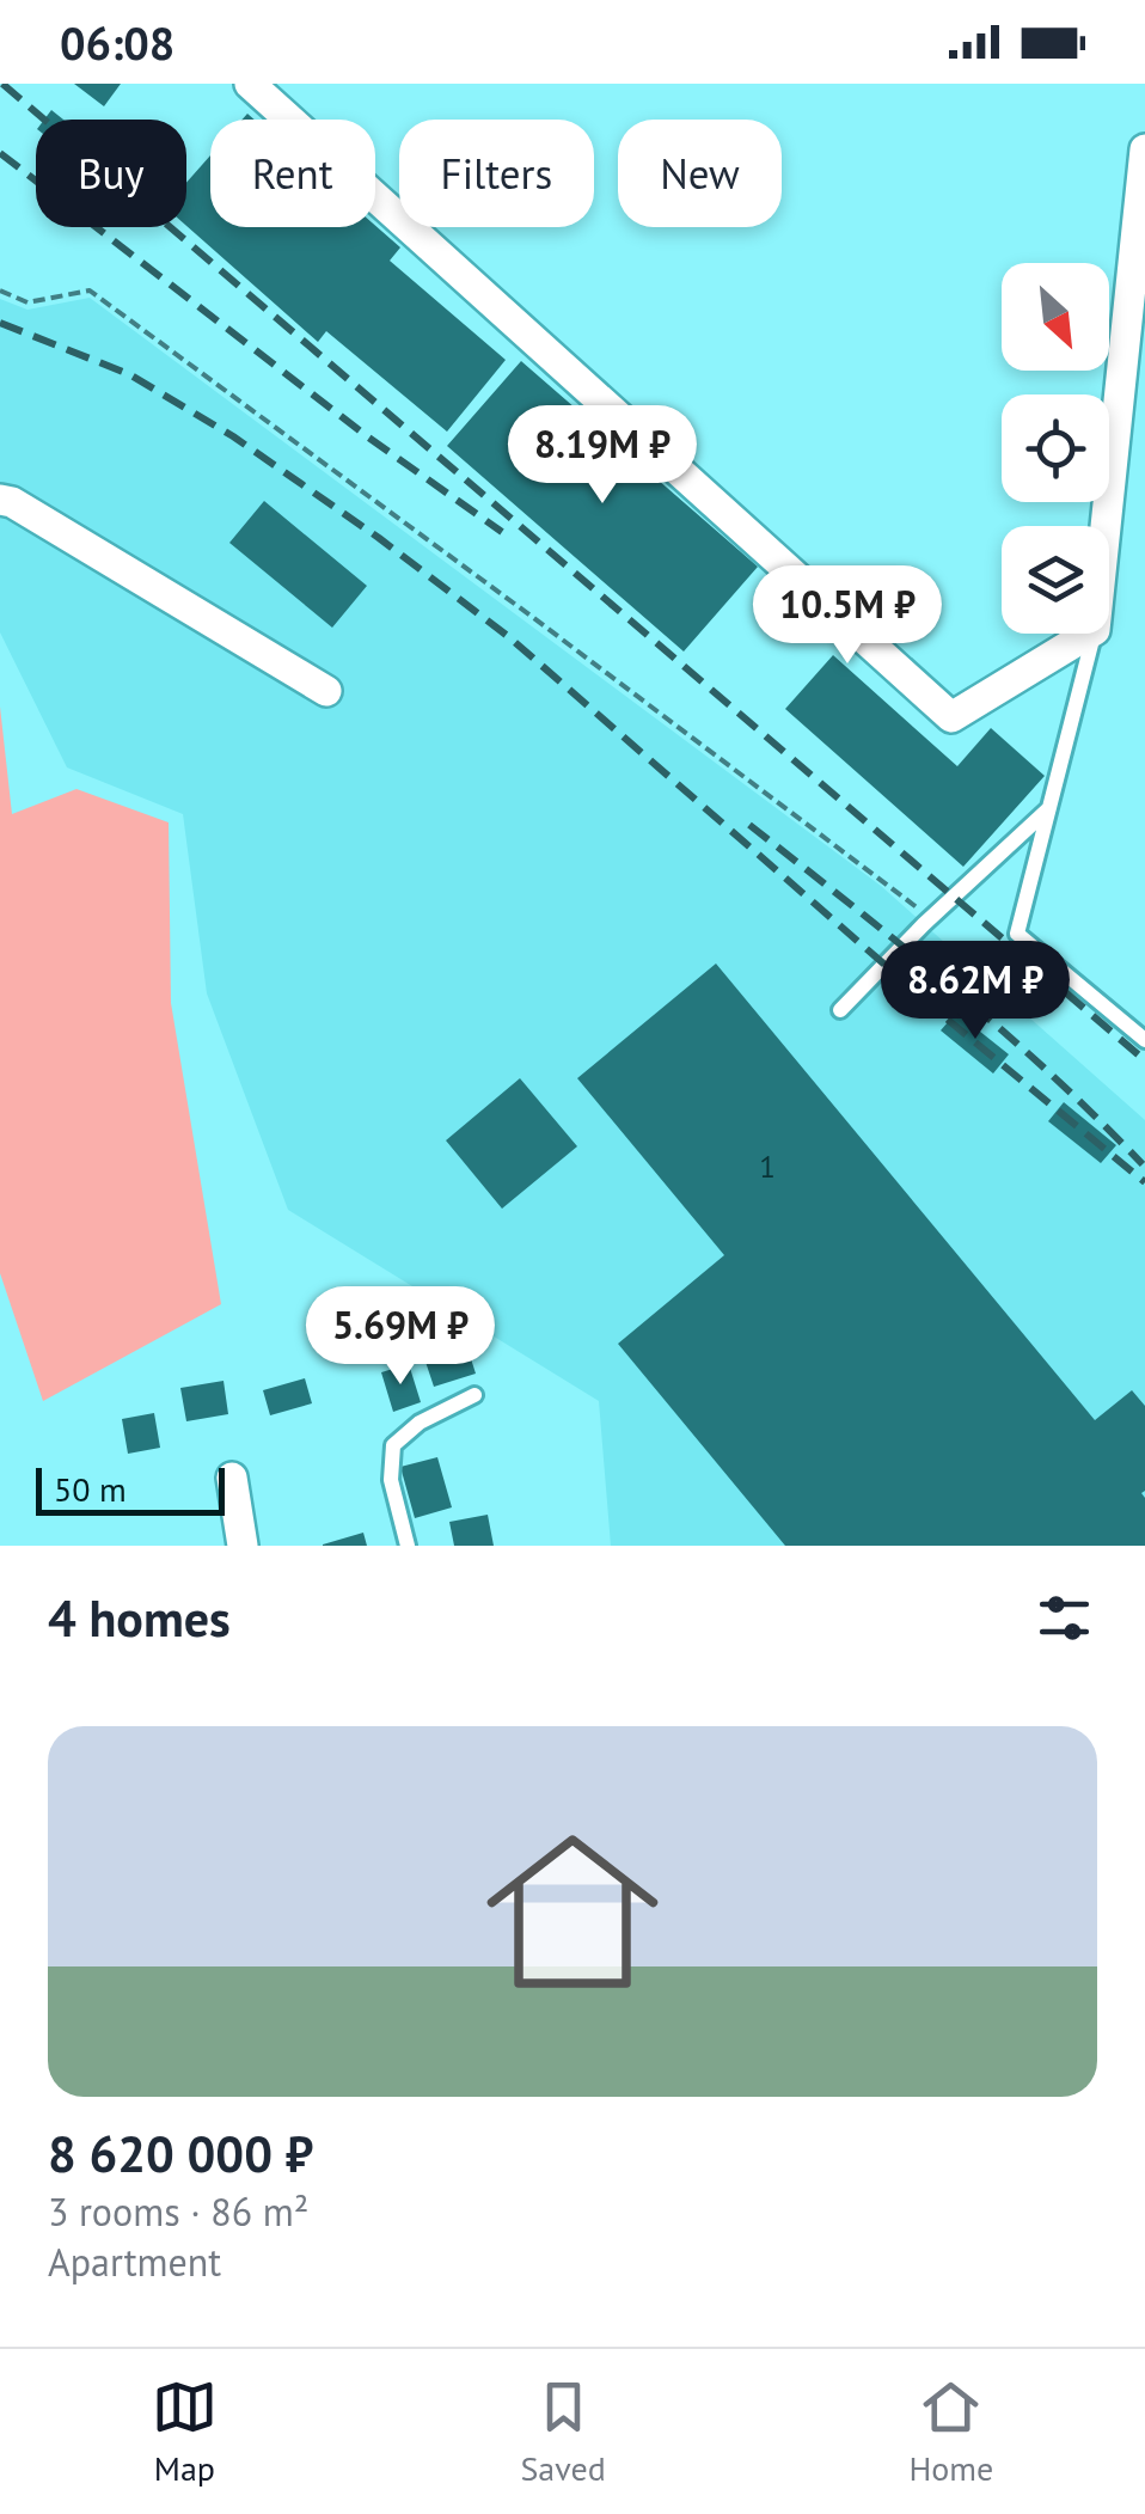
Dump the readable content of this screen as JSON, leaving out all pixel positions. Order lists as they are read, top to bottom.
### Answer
{
  "house_numbers": ["1"],
  "scale_bar": "50 m",
  "north": "bottom right",
  "page": {
    "status": "06:08",
    "chip": [
      "Buy",
      "Rent",
      "Filters",
      "New"
    ],
    "price": [
      "8.19M ₽",
      "10.5M ₽",
      "8.62M ₽",
      "5.69M ₽"
    ],
    "scale": "50 m",
    "heading": "4 homes",
    "list": [
      {
        "name": "8 620 000 ₽",
        "note": "3 rooms · 86 m² · Apartment"
      }
    ],
    "tabs": ["Map", "Saved", "Home"]
  }
}
